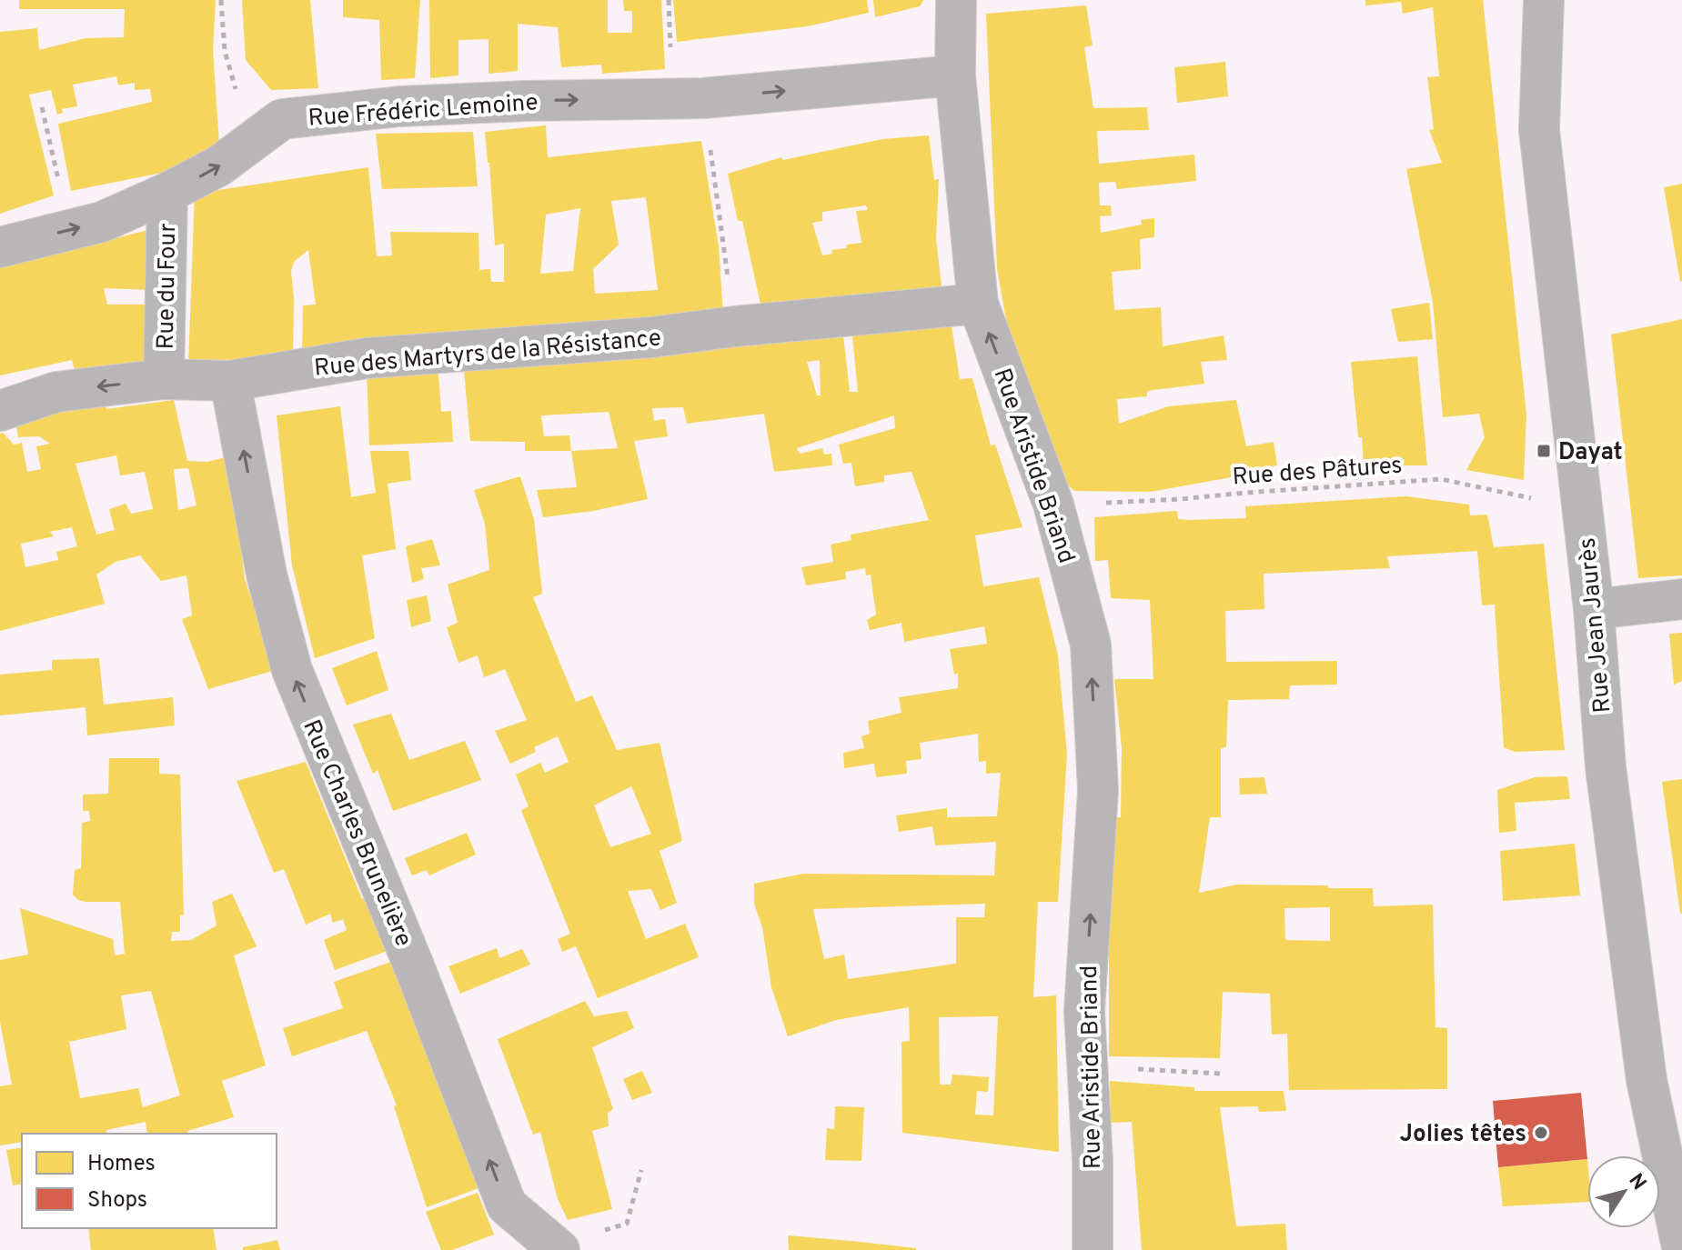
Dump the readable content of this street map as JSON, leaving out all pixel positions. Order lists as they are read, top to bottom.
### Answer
{
  "streets": {
    "street": [
      "Rue Frédéric Lemoine",
      "Rue du Four",
      "Rue des Martyrs de la Résistance",
      "Rue Aristide Briand",
      "Rue Jean Jaurès",
      "Rue Charles Brunelière"
    ],
    "path": ["Rue des Pâtures"]
  },
  "crossings": [
    ["Rue Frédéric Lemoine", "Rue du Four"],
    ["Rue Frédéric Lemoine", "Rue Aristide Briand"],
    ["Rue du Four", "Rue des Martyrs de la Résistance"],
    ["Rue des Martyrs de la Résistance", "Rue Aristide Briand"],
    ["Rue des Martyrs de la Résistance", "Rue Charles Brunelière"],
    ["Rue Aristide Briand", "Rue des Pâtures"],
    ["Rue des Pâtures", "Rue Jean Jaurès"]
  ],
  "one_way": ["Rue Frédéric Lemoine", "Rue Aristide Briand", "Rue Charles Brunelière"],
  "places": {
    "transit": ["Dayat"],
    "other": ["Jolies têtes"]
  },
  "legend": ["Homes", "Shops"],
  "north": "top right"
}
